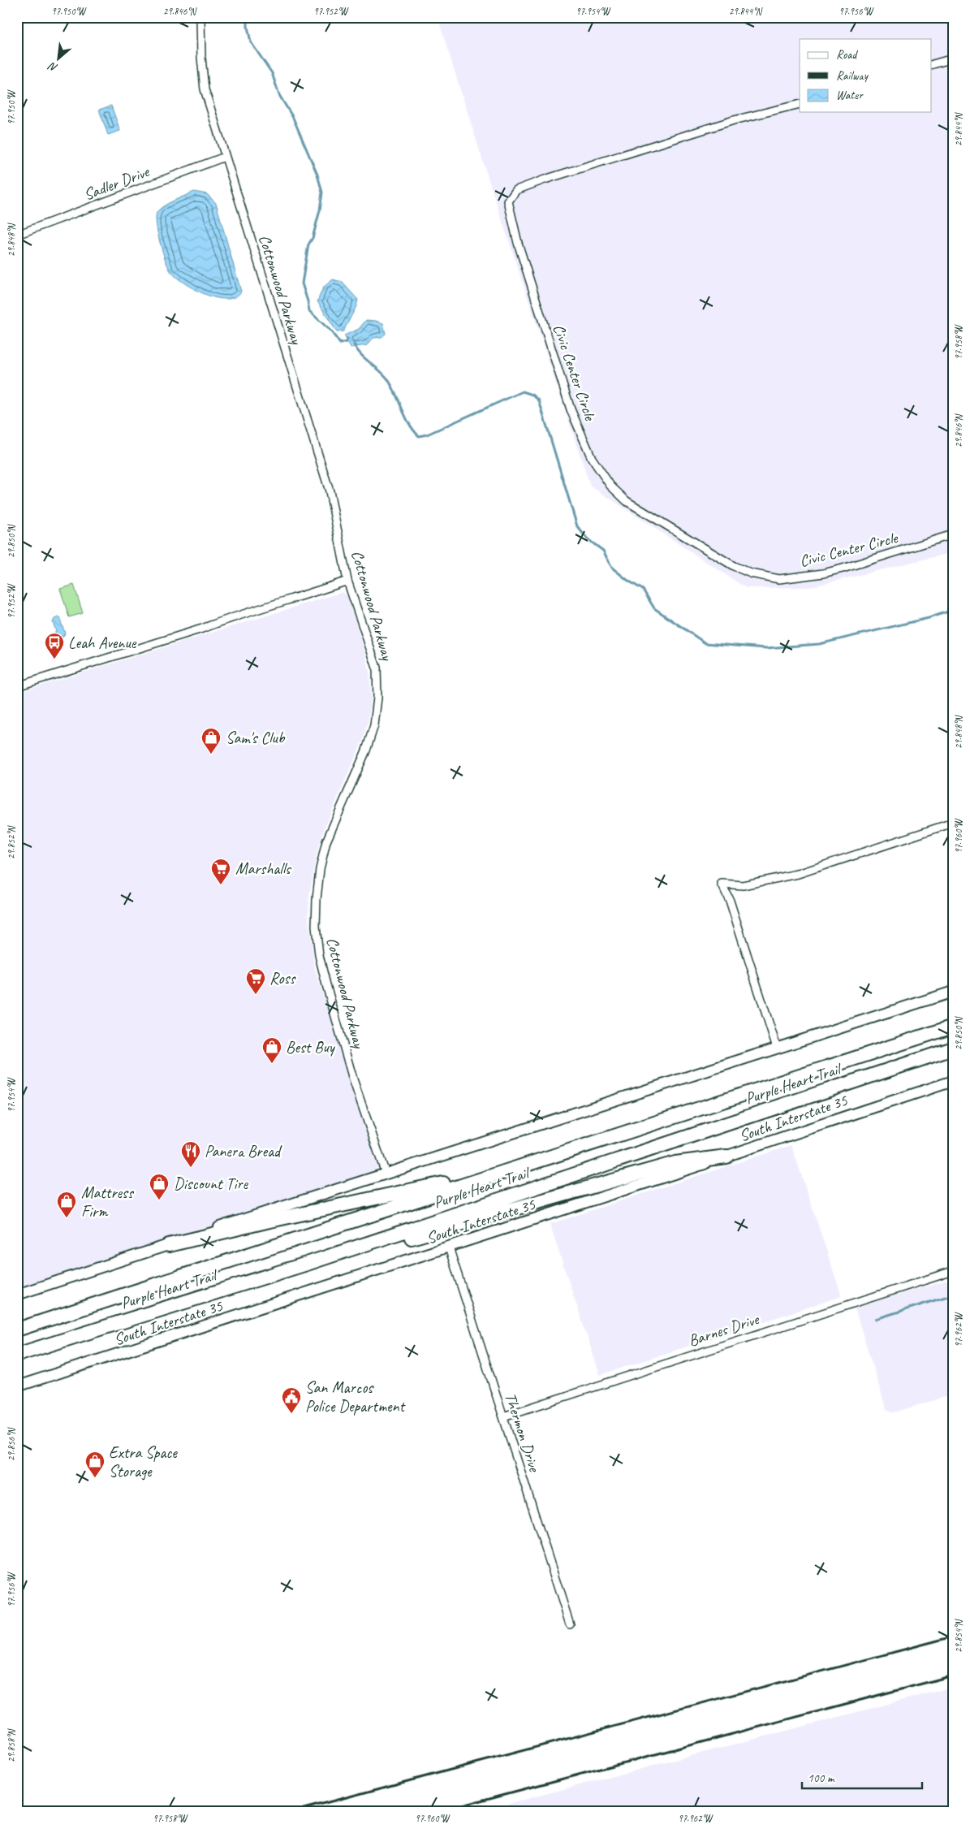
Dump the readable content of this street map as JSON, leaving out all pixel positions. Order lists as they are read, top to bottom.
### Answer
{
  "streets": {
    "highway": ["Purple Heart Trail"],
    "main road": ["South Interstate 35"],
    "street": [
      "Sadler Drive",
      "Cottonwood Parkway",
      "Civic Center Circle",
      "Barnes Drive",
      "Thermon Drive"
    ]
  },
  "crossings": [
    ["Sadler Drive", "Cottonwood Parkway"],
    ["South Interstate 35", "Thermon Drive"],
    ["Barnes Drive", "Thermon Drive"]
  ],
  "places": {
    "bus stop": ["Leah Avenue"],
    "shop": [
      "Sam's Club",
      "Best Buy",
      "Discount Tire",
      "Mattress Firm",
      "Extra Space Storage"
    ],
    "supermarket": ["Marshalls", "Ross"],
    "restaurant": ["Panera Bread"],
    "public building": ["San Marcos Police Department"]
  },
  "legend": ["Road", "Railway", "Water"],
  "scale_bar": "100 m",
  "north": "bottom left",
  "coordinates": [
    "97.950°W",
    "29.846°N",
    "97.952°W",
    "97.954°W",
    "29.844°N",
    "97.956°W",
    "29.848°N",
    "97.958°W",
    "29.850°N",
    "97.960°W",
    "29.852°N",
    "97.962°W",
    "29.856°N",
    "29.854°N",
    "29.858°N"
  ]
}
